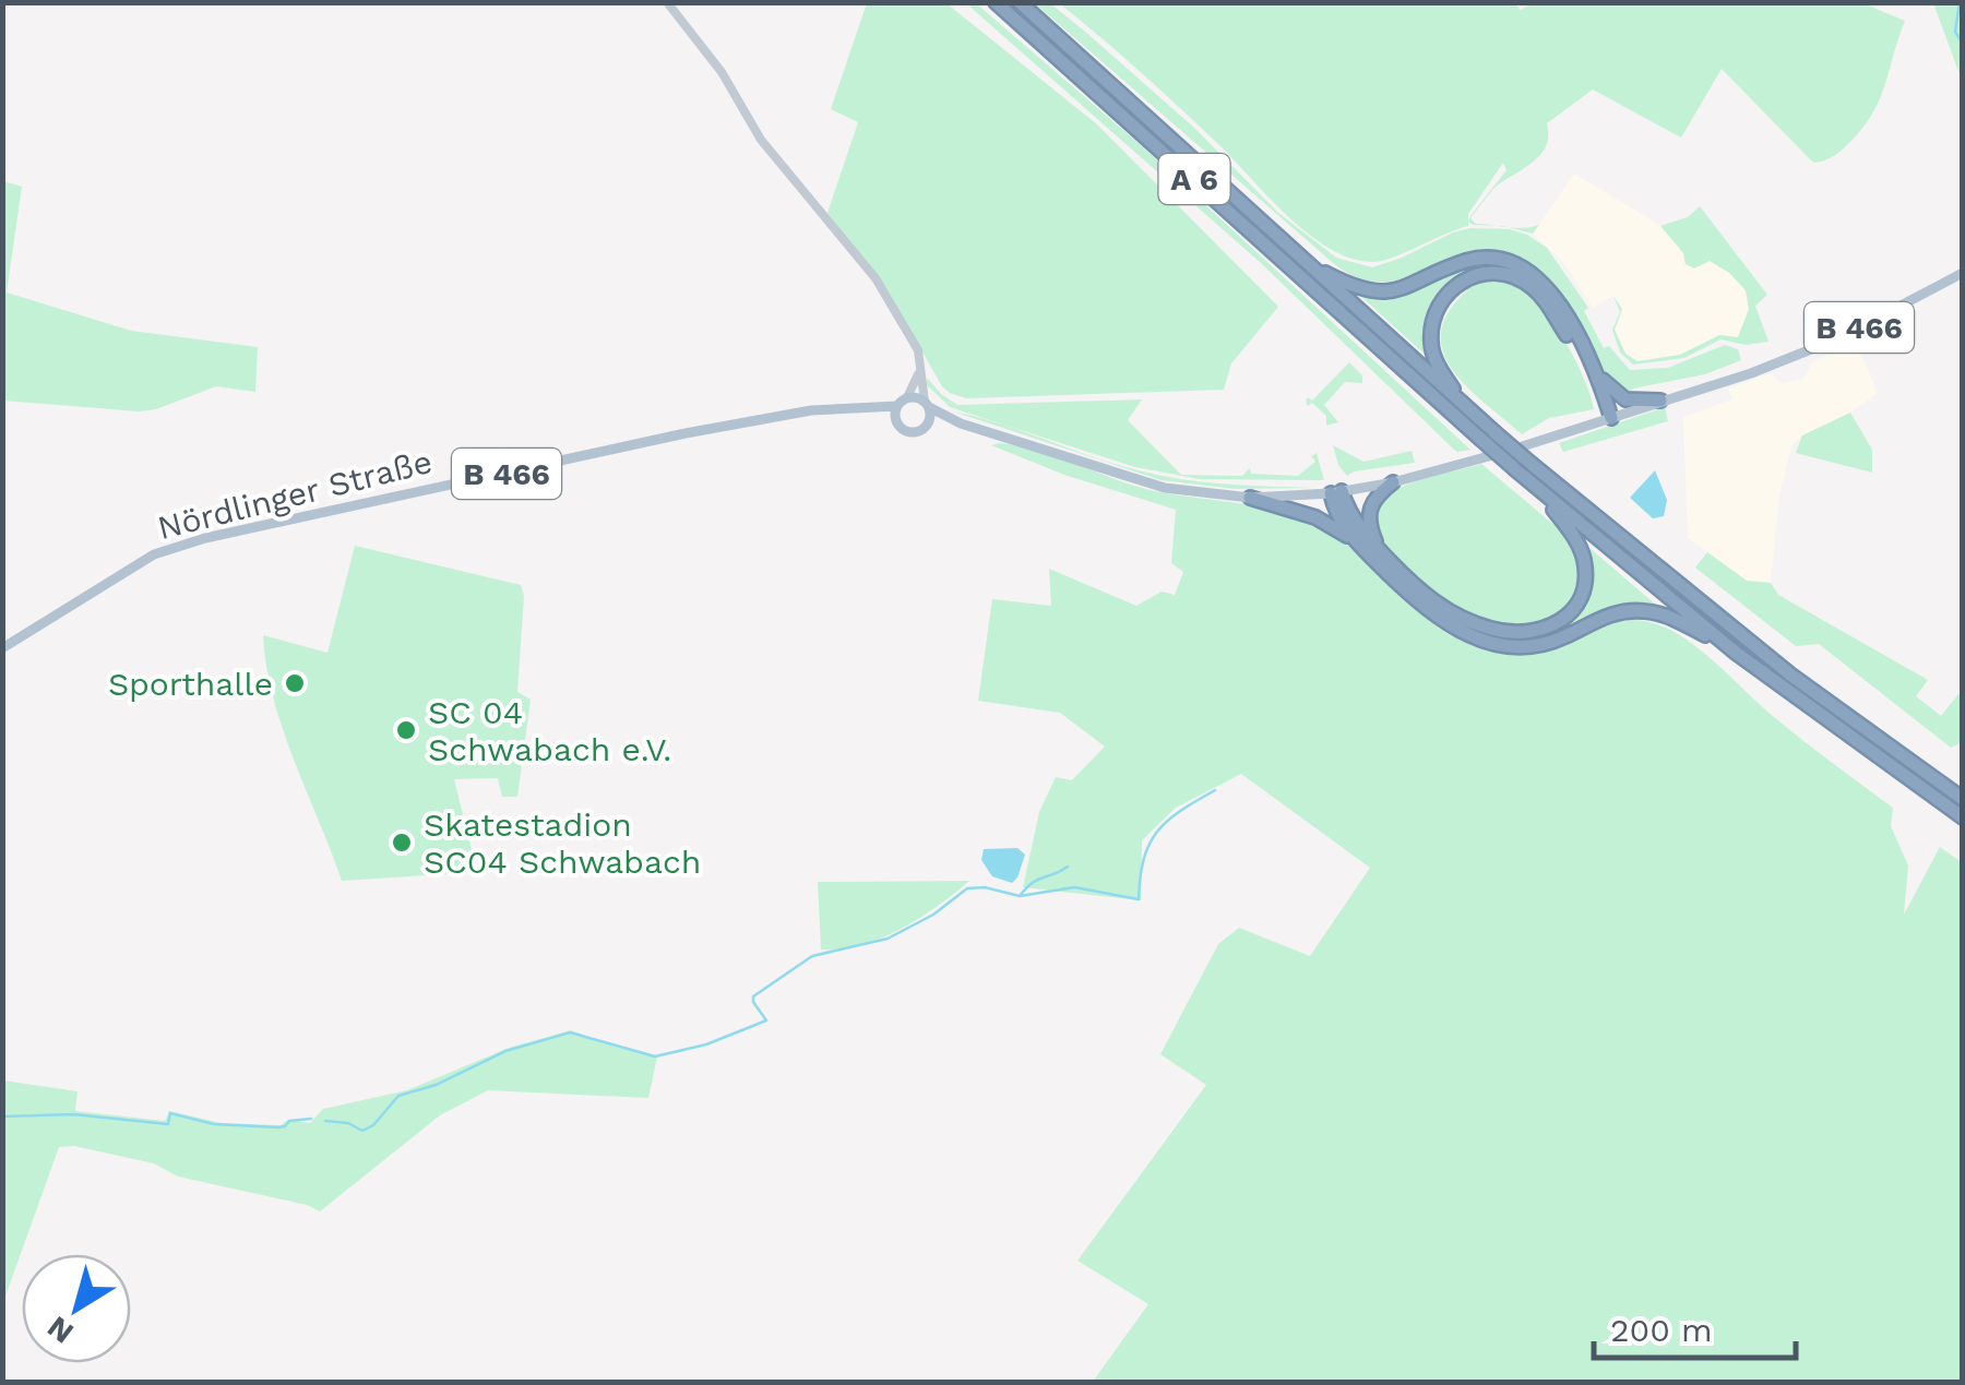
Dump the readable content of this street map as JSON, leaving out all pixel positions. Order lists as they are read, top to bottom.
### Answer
{
  "streets": {
    "highway": ["A 6"],
    "main road": ["B 466", "Nördlinger Straße"]
  },
  "crossings": [
    ["B 466", "Nördlinger Straße"]
  ],
  "places": ["Sporthalle", "SC 04 Schwabach e.V.", "Skatestadion SC04 Schwabach"],
  "scale_bar": "200 m",
  "north": "bottom left"
}
